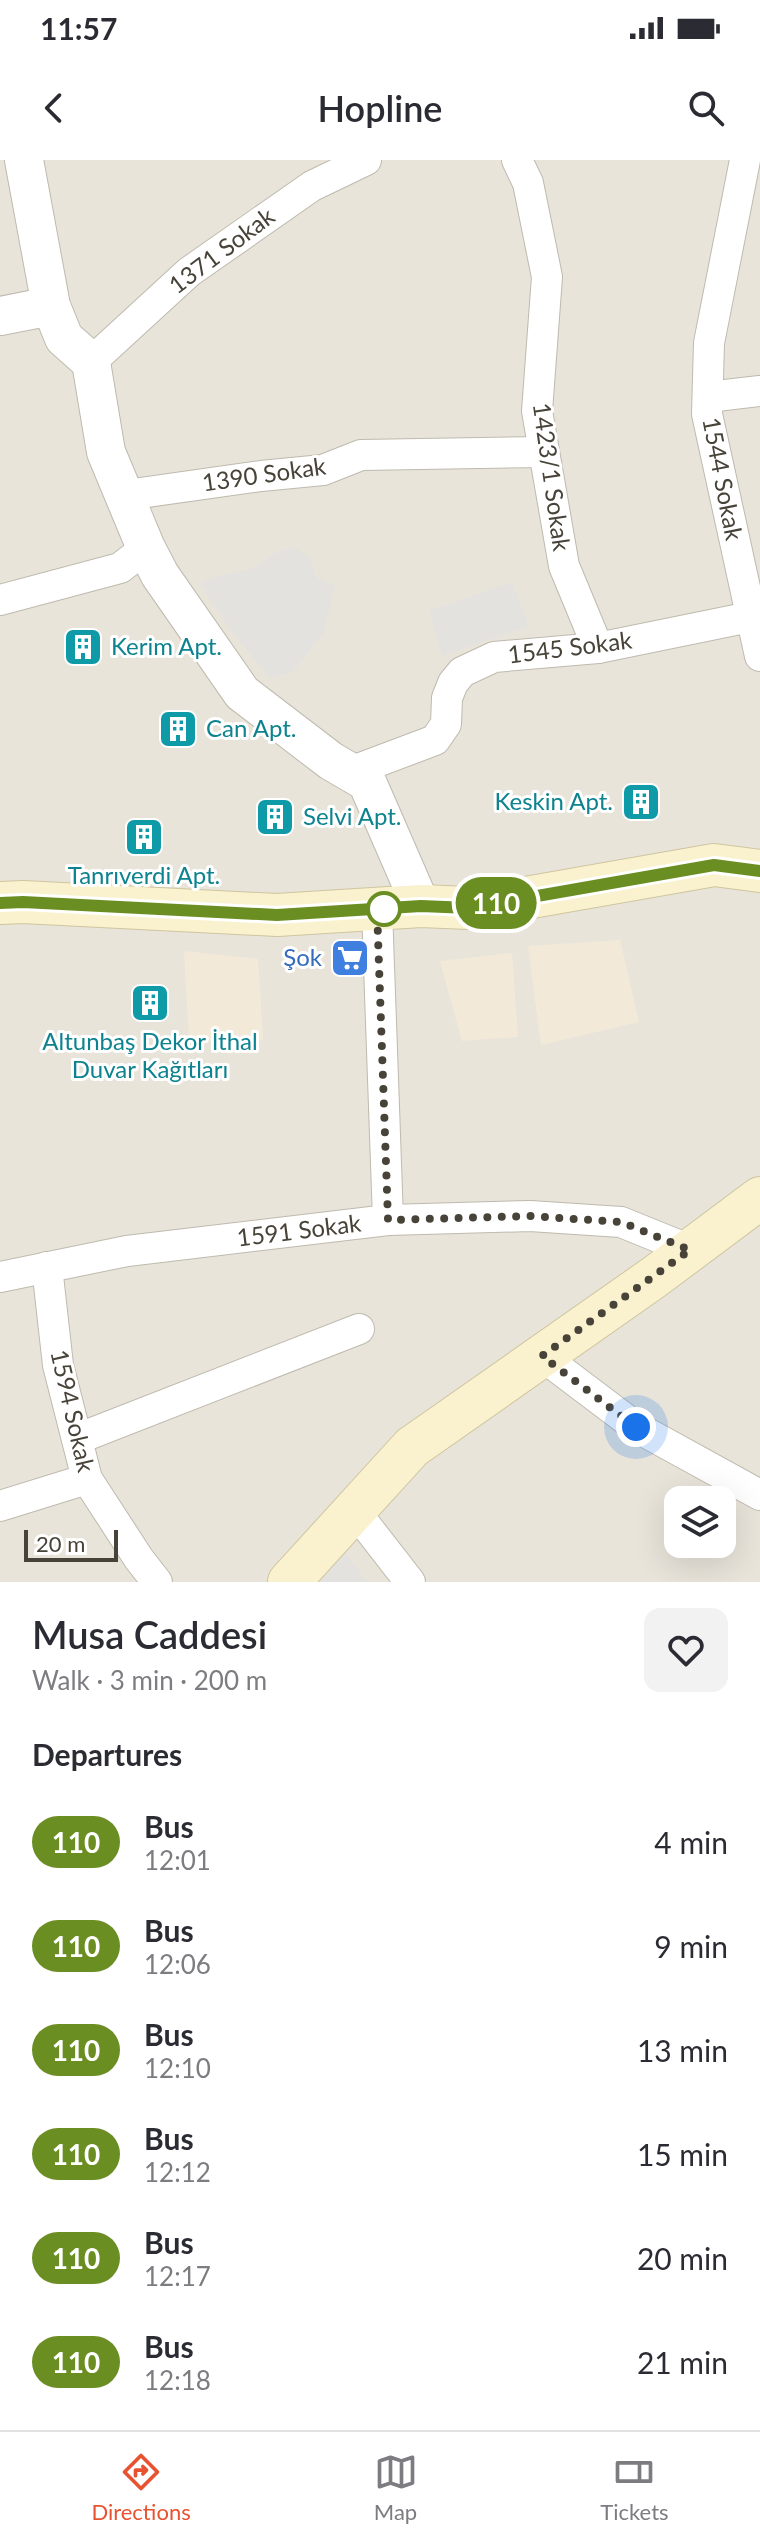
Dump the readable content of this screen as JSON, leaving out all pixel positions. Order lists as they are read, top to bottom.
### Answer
{
  "streets": {
    "street": [
      "1371 Sokak",
      "1390 Sokak",
      "1423/1 Sokak",
      "1544 Sokak",
      "1545 Sokak",
      "1591 Sokak",
      "1594 Sokak"
    ]
  },
  "crossings": [
    ["1390 Sokak", "1423/1 Sokak"],
    ["1423/1 Sokak", "1545 Sokak"],
    ["1544 Sokak", "1545 Sokak"],
    ["1591 Sokak", "1594 Sokak"]
  ],
  "places": {
    "building": [
      "Kerim Apt.",
      "Can Apt.",
      "Keskin Apt.",
      "Selvi Apt.",
      "Tanrıverdi Apt.",
      "Altunbaş Dekor İthal Duvar Kağıtları"
    ],
    "supermarket": ["Şok"]
  },
  "lines": ["bus line 110"],
  "scale_bar": "20 m",
  "page": {
    "status": "11:57",
    "header": "Hopline",
    "on_map": "110",
    "scale": "20 m",
    "heading": [
      ["Musa Caddesi", "Walk · 3 min · 200 m"],
      "Departures"
    ],
    "list": [
      {
        "mark": "110",
        "name": "Bus",
        "note": "12:01",
        "value": "4 min"
      },
      {
        "mark": "110",
        "name": "Bus",
        "note": "12:06",
        "value": "9 min"
      },
      {
        "mark": "110",
        "name": "Bus",
        "note": "12:10",
        "value": "13 min"
      },
      {
        "mark": "110",
        "name": "Bus",
        "note": "12:12",
        "value": "15 min"
      },
      {
        "mark": "110",
        "name": "Bus",
        "note": "12:17",
        "value": "20 min"
      },
      {
        "mark": "110",
        "name": "Bus",
        "note": "12:18",
        "value": "21 min"
      }
    ],
    "tabs": ["Directions", "Map", "Tickets"]
  }
}
